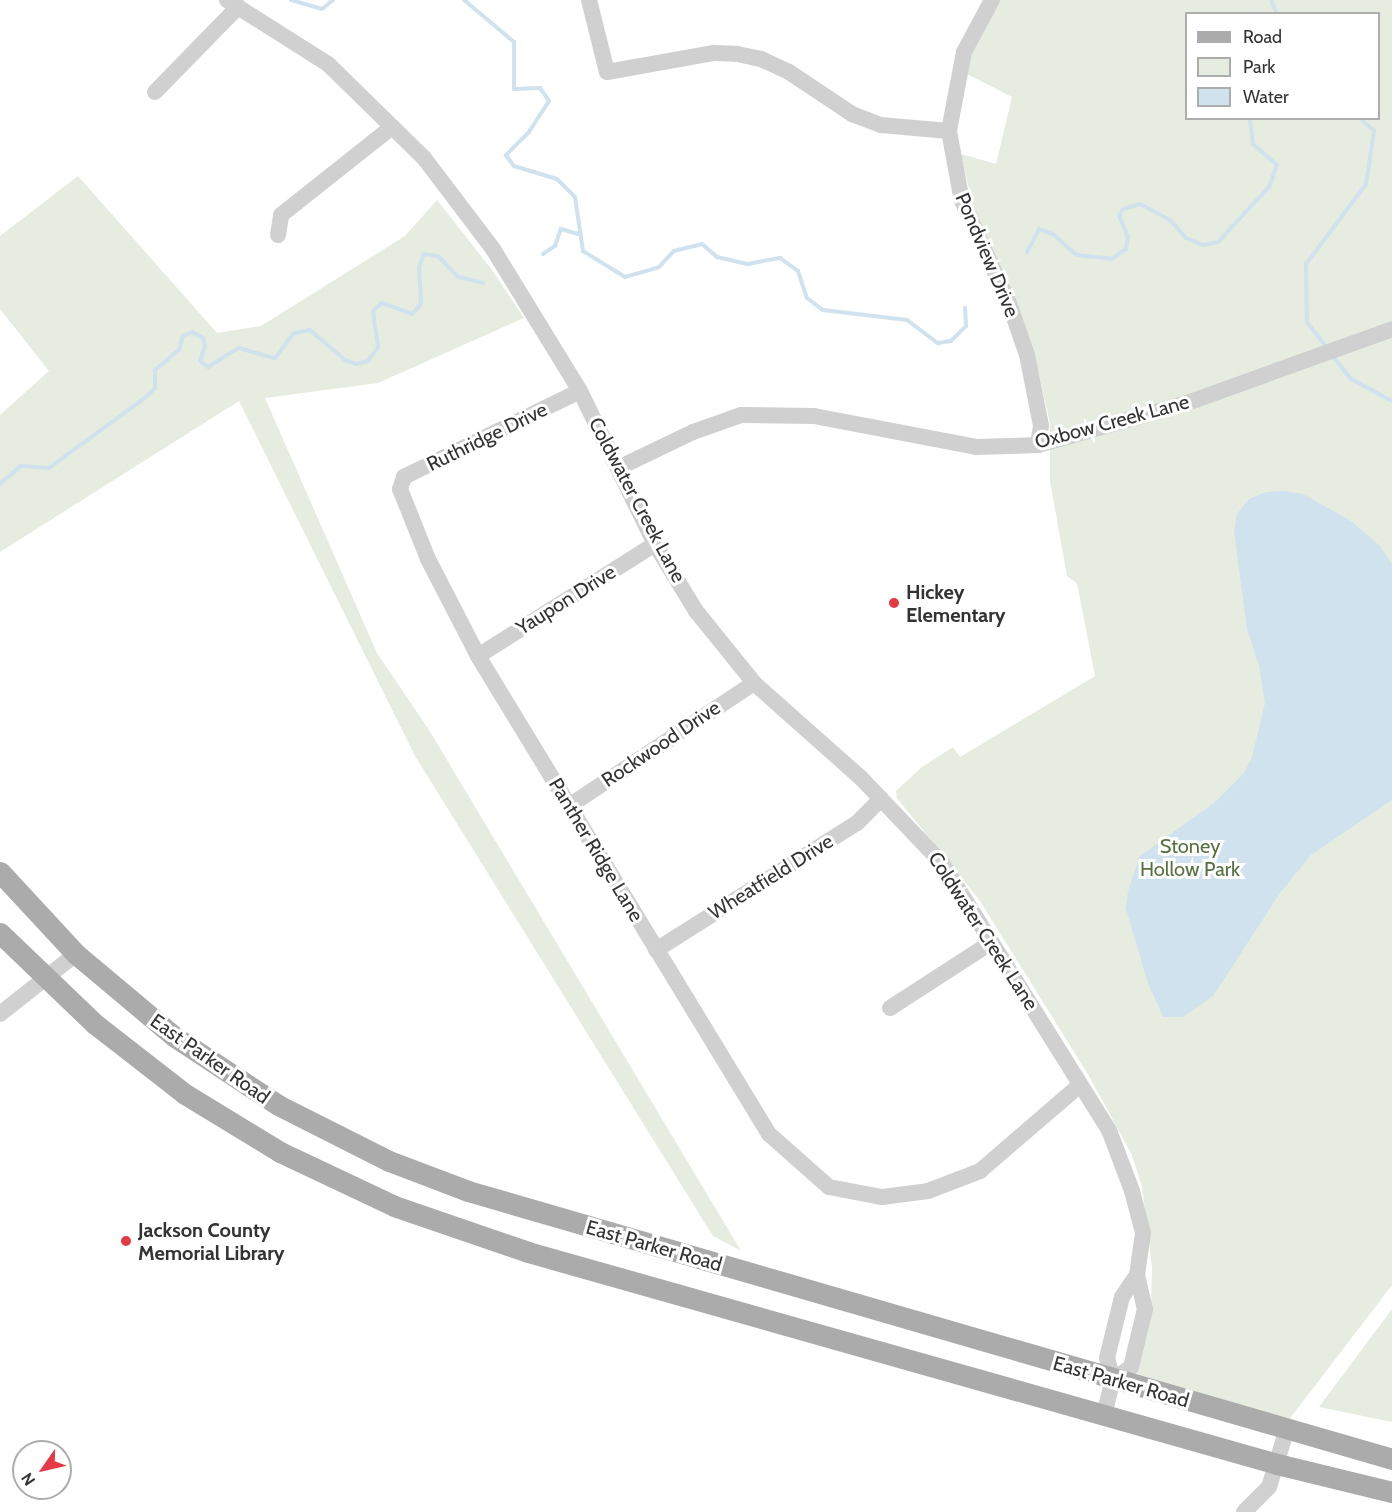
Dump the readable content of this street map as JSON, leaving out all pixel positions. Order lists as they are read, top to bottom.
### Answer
{
  "streets": {
    "main road": ["East Parker Road"],
    "street": [
      "Pondview Drive",
      "Oxbow Creek Lane",
      "Ruthridge Drive",
      "Coldwater Creek Lane",
      "Yaupon Drive",
      "Rockwood Drive",
      "Panther Ridge Lane",
      "Wheatfield Drive"
    ]
  },
  "crossings": [
    ["Pondview Drive", "Oxbow Creek Lane"],
    ["Oxbow Creek Lane", "Coldwater Creek Lane"],
    ["Ruthridge Drive", "Coldwater Creek Lane"],
    ["Ruthridge Drive", "Panther Ridge Lane"],
    ["Coldwater Creek Lane", "Yaupon Drive"],
    ["Coldwater Creek Lane", "Rockwood Drive"],
    ["Coldwater Creek Lane", "Panther Ridge Lane"],
    ["Coldwater Creek Lane", "Wheatfield Drive"],
    ["Coldwater Creek Lane", "East Parker Road"],
    ["Yaupon Drive", "Panther Ridge Lane"],
    ["Rockwood Drive", "Panther Ridge Lane"],
    ["Panther Ridge Lane", "Wheatfield Drive"]
  ],
  "parks": ["Stoney Hollow Park"],
  "places": ["Hickey Elementary", "Jackson County Memorial Library"],
  "legend": ["Road", "Park", "Water"],
  "north": "bottom left"
}
